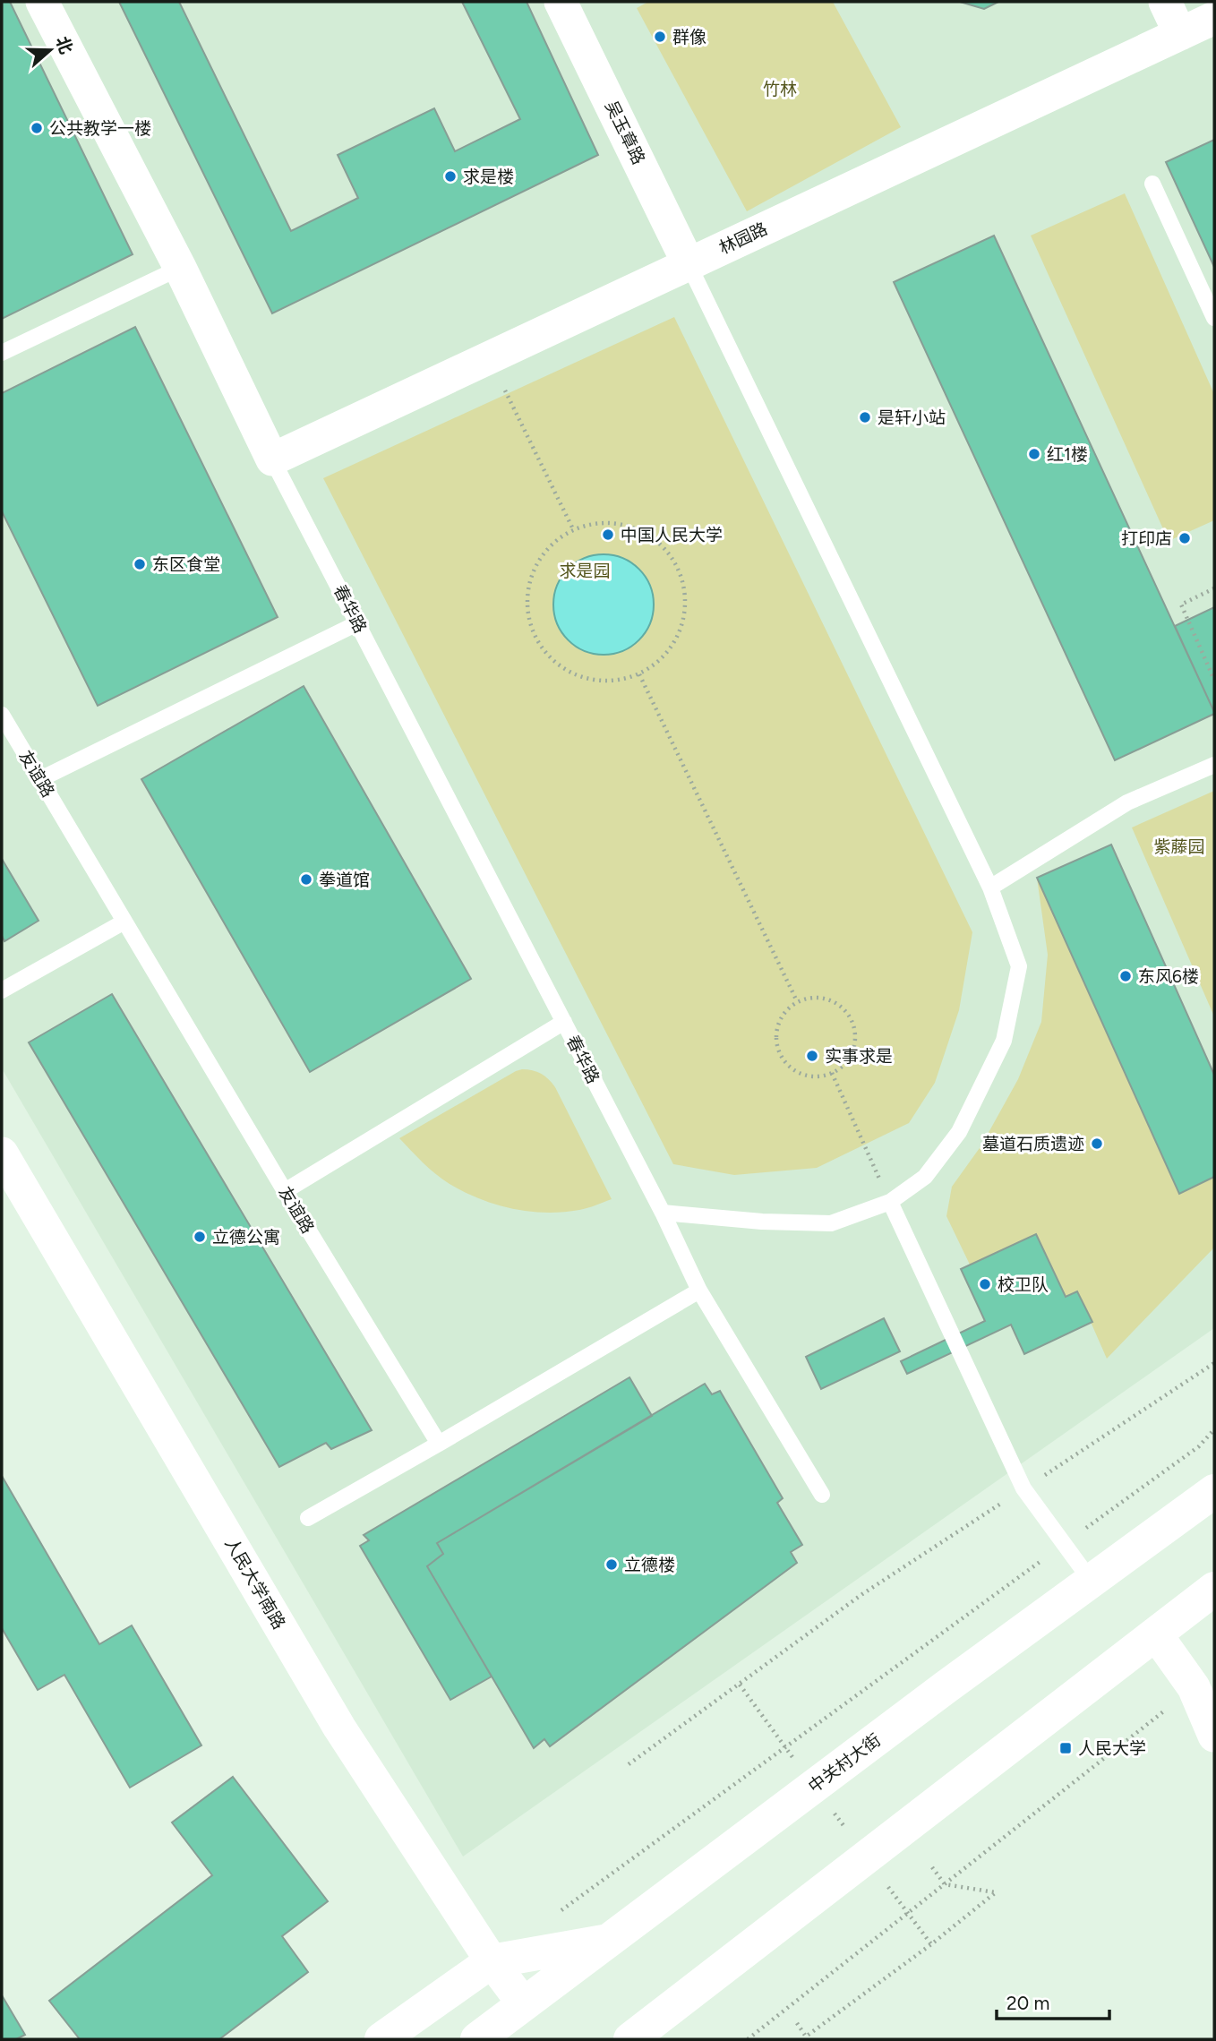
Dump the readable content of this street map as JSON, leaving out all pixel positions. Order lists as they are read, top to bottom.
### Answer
{
  "streets": {
    "main road": ["中关村大街"],
    "street": [
      "吴玉章路",
      "林园路",
      "春华路",
      "人民大学南路"
    ],
    "lane": ["友谊路"]
  },
  "crossings": [
    ["吴玉章路", "林园路"],
    ["林园路", "春华路"],
    ["人民大学南路", "中关村大街"]
  ],
  "parks": ["竹林", "求是园", "紫藤园"],
  "places": {
    "other": [
      "群像",
      "公共教学一楼",
      "求是楼",
      "是轩小站",
      "红1楼",
      "中国人民大学",
      "打印店",
      "东区食堂",
      "拳道馆",
      "东风6楼",
      "实事求是",
      "墓道石质遗迹",
      "立德公寓",
      "校卫队",
      "立德楼"
    ],
    "transit": ["人民大学"]
  },
  "scale_bar": "20 m",
  "north": "right"
}
